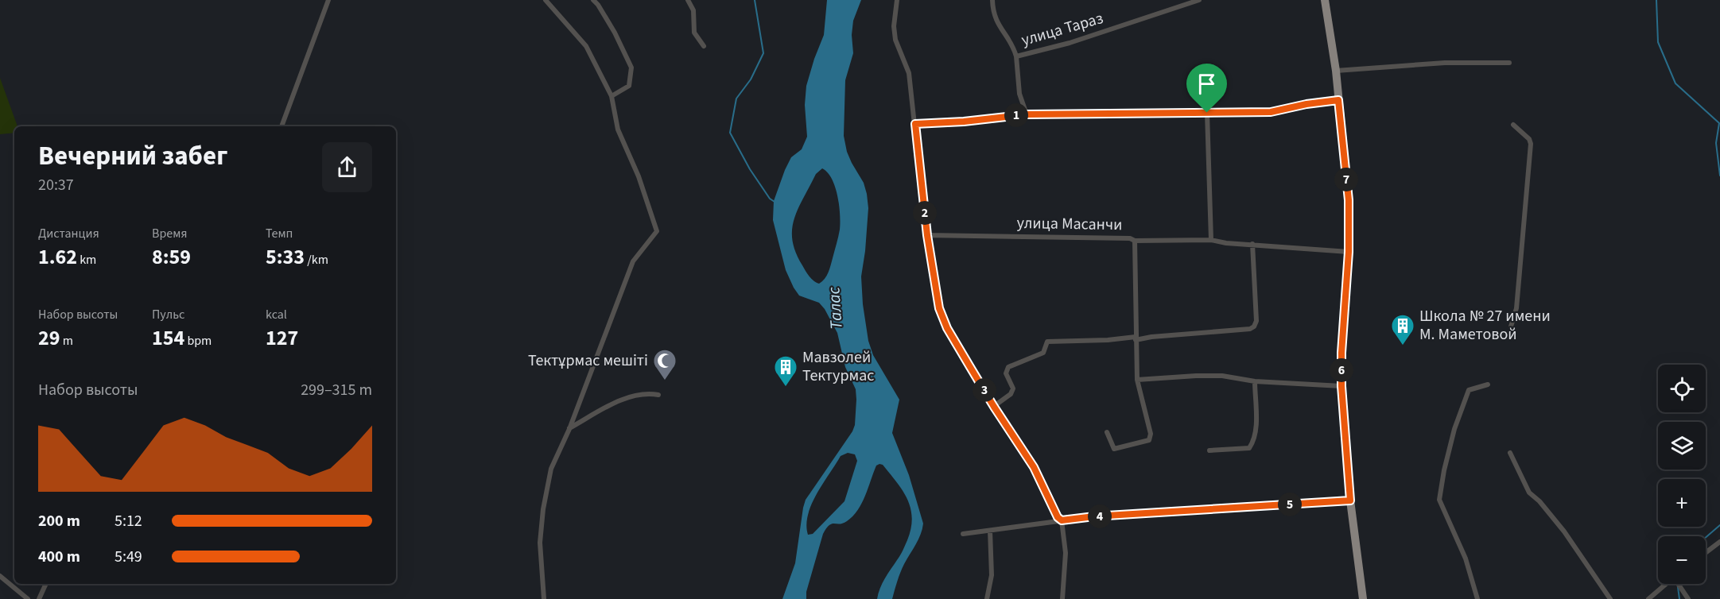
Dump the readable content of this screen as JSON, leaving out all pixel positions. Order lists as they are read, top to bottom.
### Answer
{
  "streets": {
    "street": ["улица Тараз", "улица Масанчи"]
  },
  "water": ["Талас"],
  "places": {
    "building": ["Школа № 27 имени М. Маметовой", "Мавзолей Тектурмас"],
    "mosque": ["Тектұрмас мешіті"]
  },
  "page": {
    "pins": [
      "1",
      "7",
      "2",
      "6",
      "3",
      "5",
      "4"
    ],
    "heading": ["Вечерний забег", "20:37"],
    "stats": [
      ["Дистанция", "1.62 km"],
      ["Время", "8:59"],
      ["Темп", "5:33 /km"],
      ["Набор высоты", "29 m"],
      ["Пульс", "154 bpm"],
      ["kcal", "127"]
    ],
    "map_buttons": ["+", "−"],
    "chart": ["Набор высоты", "299–315 m"],
    "list": [
      {
        "name": "200 m",
        "note": "5:12"
      },
      {
        "name": "400 m",
        "note": "5:49"
      }
    ]
  }
}
